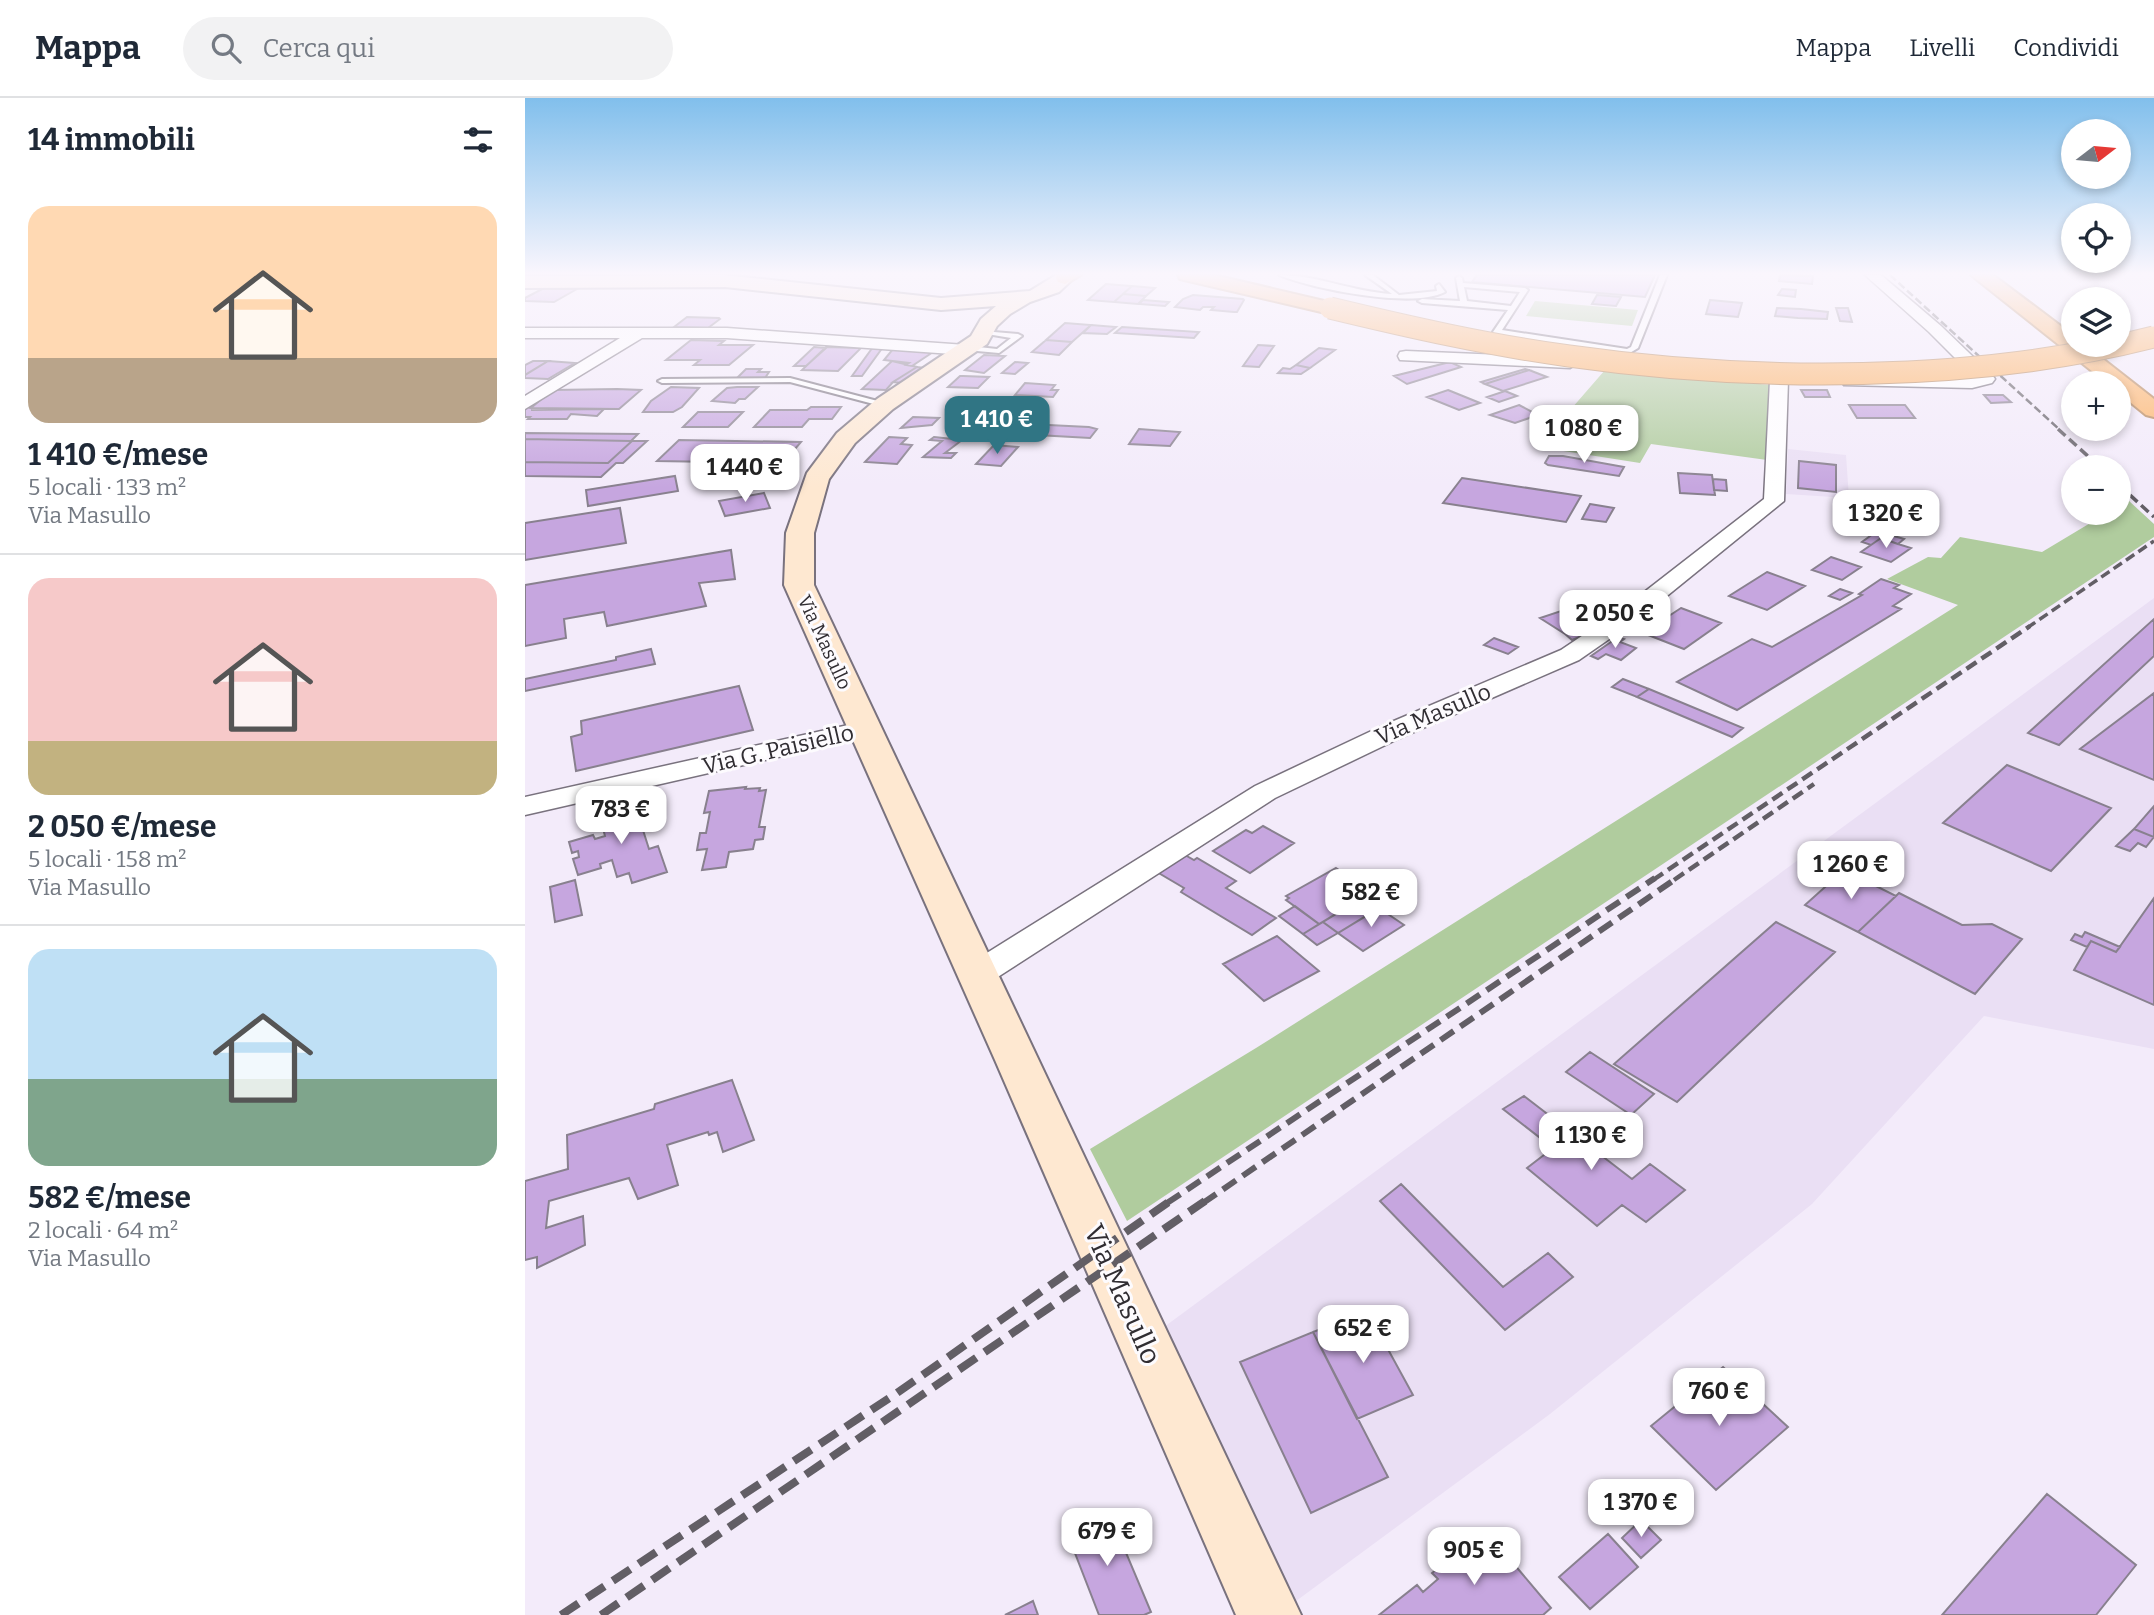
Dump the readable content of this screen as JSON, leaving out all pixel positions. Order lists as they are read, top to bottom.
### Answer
{
  "streets": {
    "main road": ["Via Masullo"],
    "street": ["Via G. Paisiello"]
  },
  "crossings": [
    ["Via Masullo", "Via G. Paisiello"]
  ],
  "north": "right",
  "page": {
    "header": "Mappa",
    "search": "Cerca qui",
    "nav": ["Mappa", "Livelli", "Condividi"],
    "heading": "14 immobili",
    "map_buttons": ["+", "−"],
    "list": [
      {
        "name": "1 410 €/mese",
        "note": "5 locali · 133 m² · Via Masullo"
      },
      {
        "name": "2 050 €/mese",
        "note": "5 locali · 158 m² · Via Masullo"
      },
      {
        "name": "582 €/mese",
        "note": "2 locali · 64 m² · Via Masullo"
      }
    ],
    "price": [
      "1 410 €",
      "1 080 €",
      "1 440 €",
      "1 320 €",
      "2 050 €",
      "783 €",
      "1 260 €",
      "582 €",
      "1 130 €",
      "652 €",
      "760 €",
      "1 370 €",
      "679 €",
      "905 €"
    ]
  }
}
